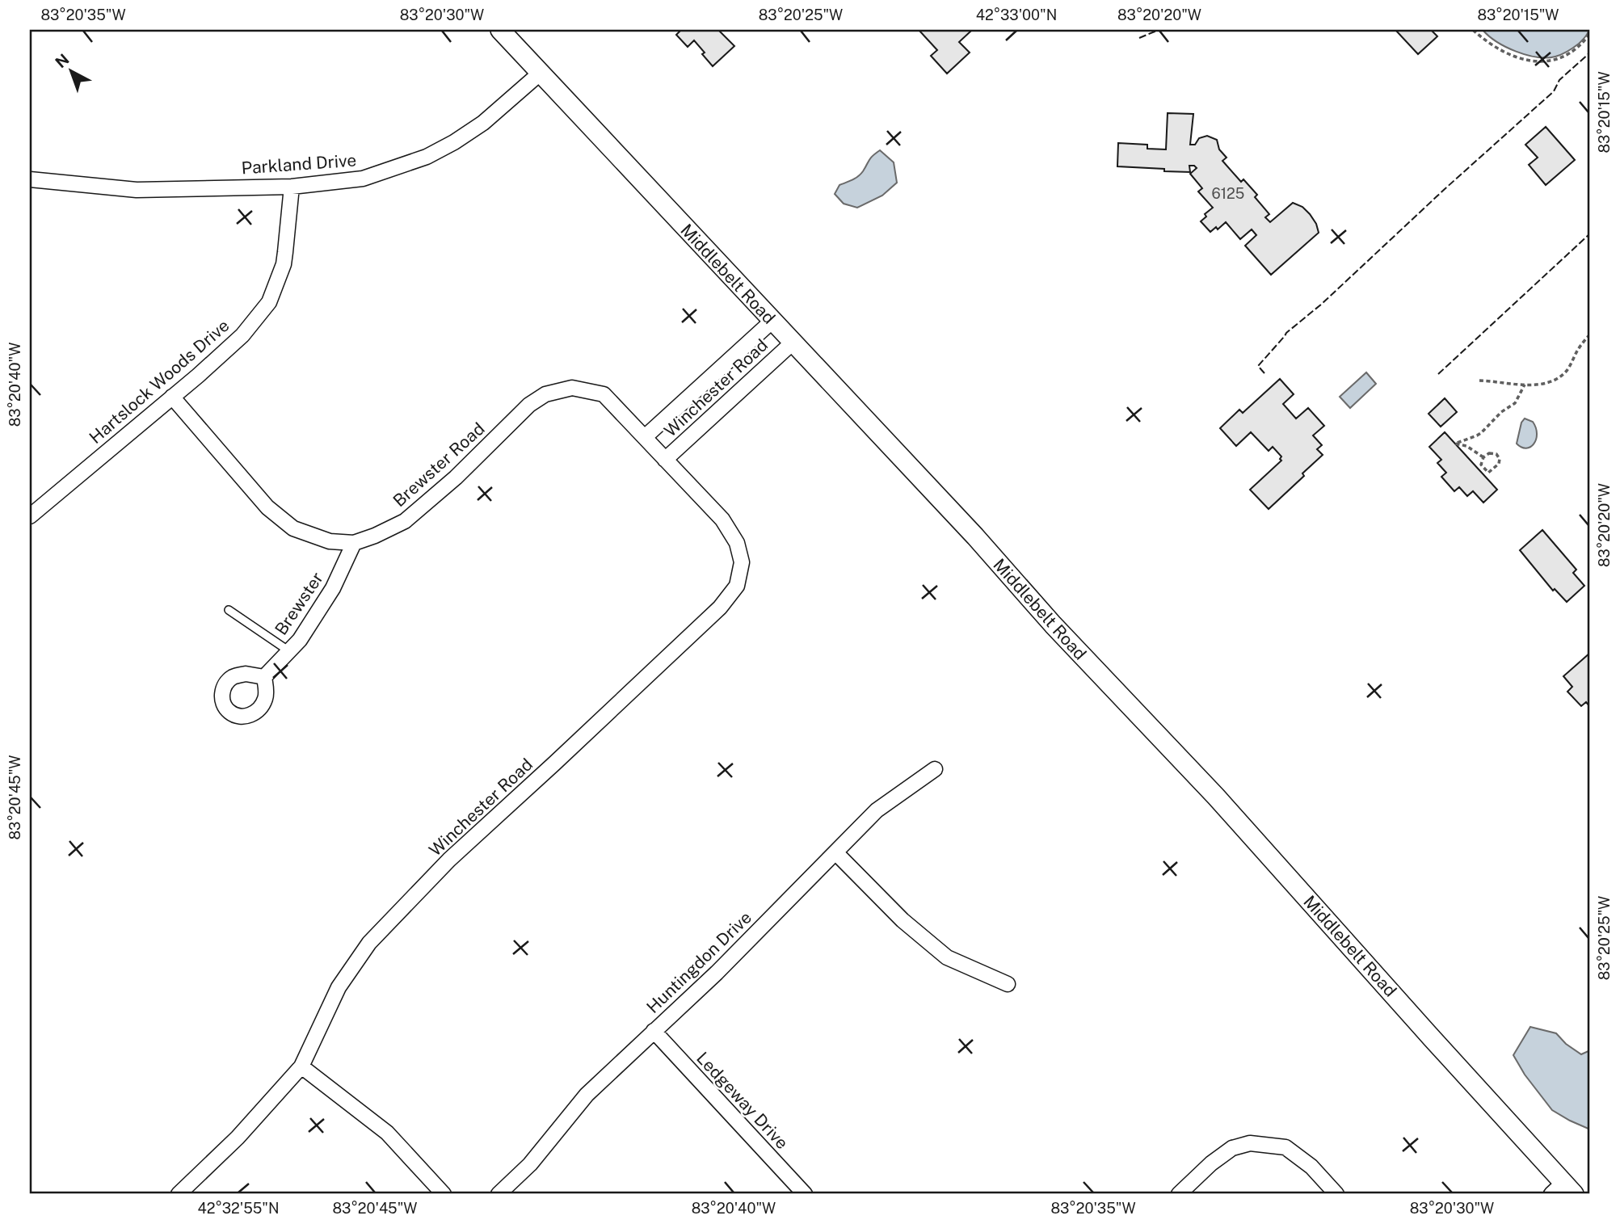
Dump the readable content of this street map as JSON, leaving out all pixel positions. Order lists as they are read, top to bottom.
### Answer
{
  "streets": {
    "street": [
      "Parkland Drive",
      "Middlebelt Road",
      "Hartslock Woods Drive",
      "Winchester Road",
      "Brewster Road",
      "Brewster",
      "Huntingdon Drive",
      "Ledgeway Drive"
    ]
  },
  "crossings": [
    ["Parkland Drive", "Middlebelt Road"],
    ["Parkland Drive", "Hartslock Woods Drive"],
    ["Middlebelt Road", "Winchester Road"],
    ["Hartslock Woods Drive", "Brewster Road"],
    ["Winchester Road", "Brewster Road"],
    ["Brewster Road", "Brewster"],
    ["Huntingdon Drive", "Ledgeway Drive"]
  ],
  "house_numbers": ["6125"],
  "north": "top left",
  "coordinates": [
    "83°20'35\"W",
    "83°20'30\"W",
    "83°20'25\"W",
    "42°33'00\"N",
    "83°20'20\"W",
    "83°20'15\"W",
    "83°20'40\"W",
    "83°20'45\"W",
    "42°32'55\"N"
  ]
}
